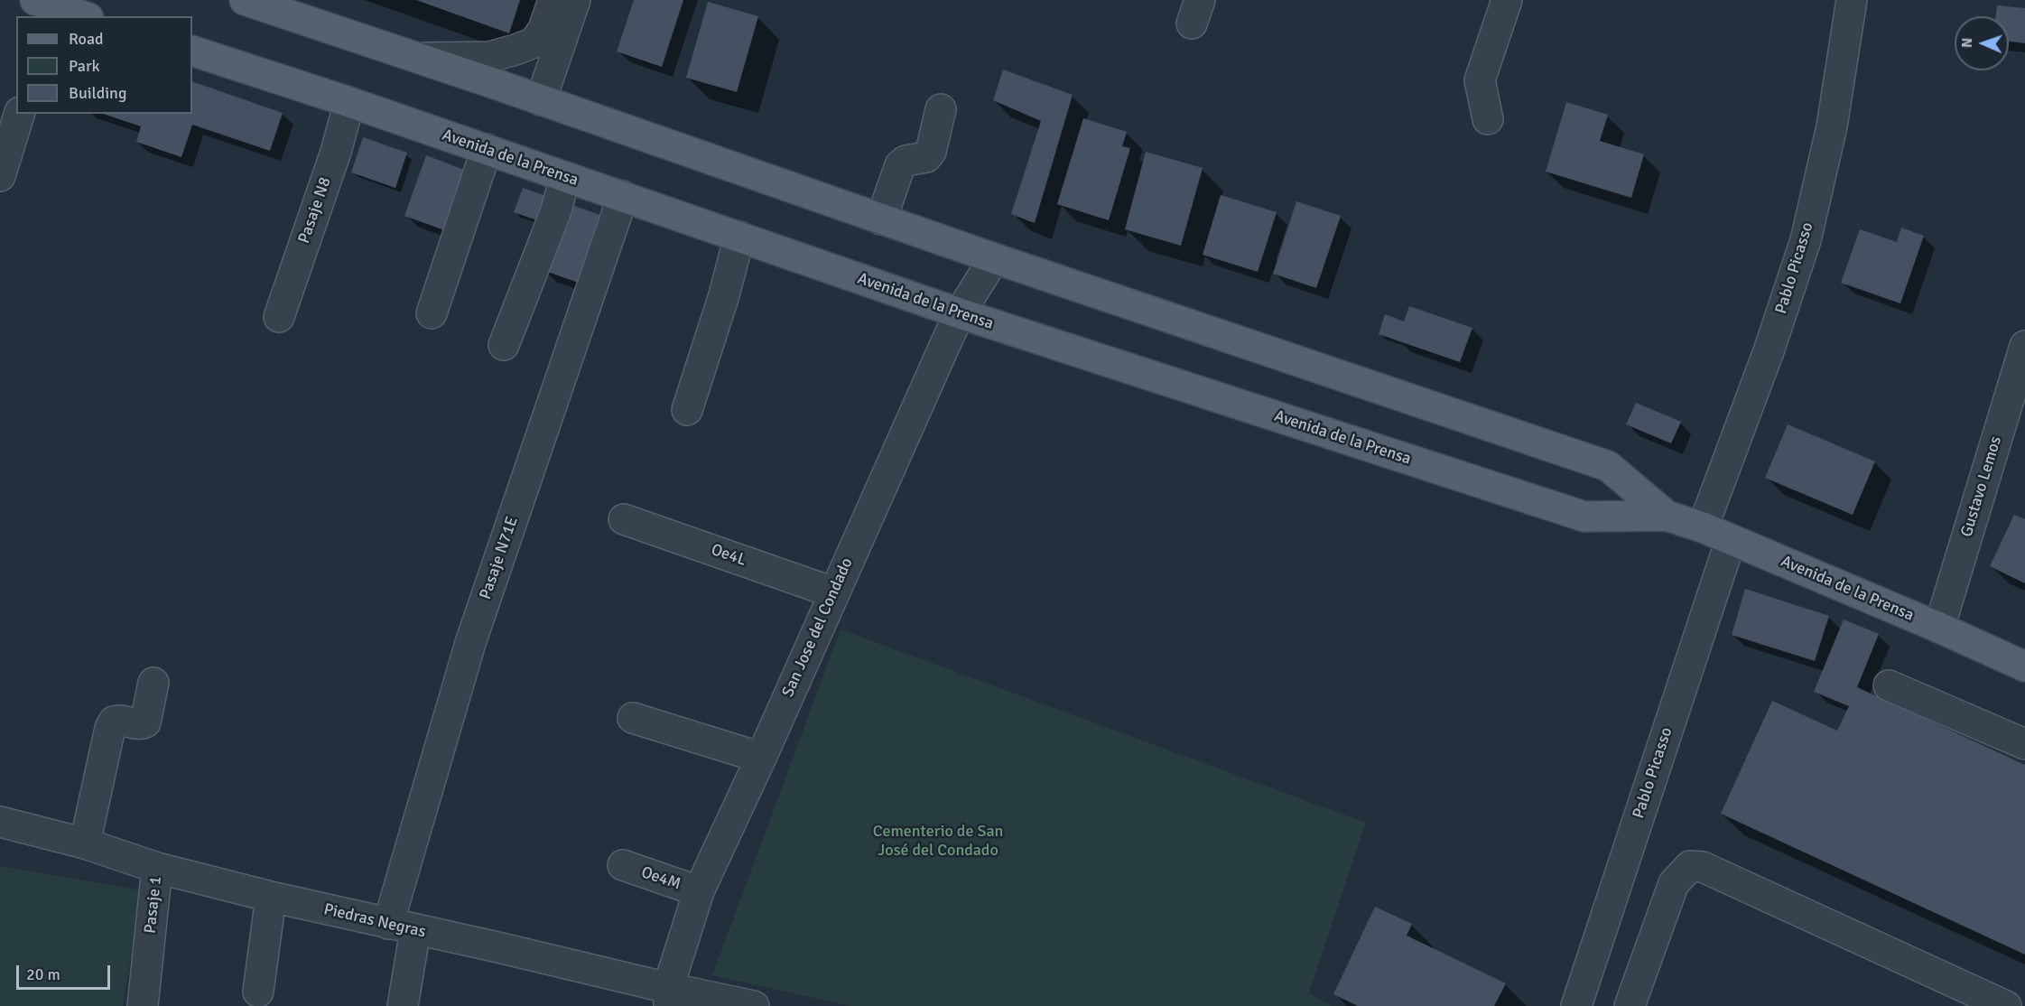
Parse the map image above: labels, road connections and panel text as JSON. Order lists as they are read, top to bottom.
{
  "streets": {
    "main road": ["Avenida de la Prensa"],
    "street": [
      "Pasaje N8",
      "Pablo Picasso",
      "Gustavo Lemos",
      "Oe4L",
      "Pasaje N71E",
      "San Jose del Condado",
      "Oe4M",
      "Pasaje 1",
      "Piedras Negras"
    ]
  },
  "crossings": [
    ["Avenida de la Prensa", "Pasaje N8"],
    ["Avenida de la Prensa", "Pablo Picasso"],
    ["Avenida de la Prensa", "Gustavo Lemos"],
    ["Avenida de la Prensa", "Pasaje N71E"],
    ["Avenida de la Prensa", "San Jose del Condado"],
    ["Oe4L", "San Jose del Condado"],
    ["Pasaje N71E", "Piedras Negras"],
    ["San Jose del Condado", "Oe4M"],
    ["San Jose del Condado", "Piedras Negras"],
    ["Pasaje 1", "Piedras Negras"]
  ],
  "parks": ["Cementerio de San José del Condado"],
  "legend": ["Road", "Park", "Building"],
  "scale_bar": "20 m",
  "north": "left"
}
